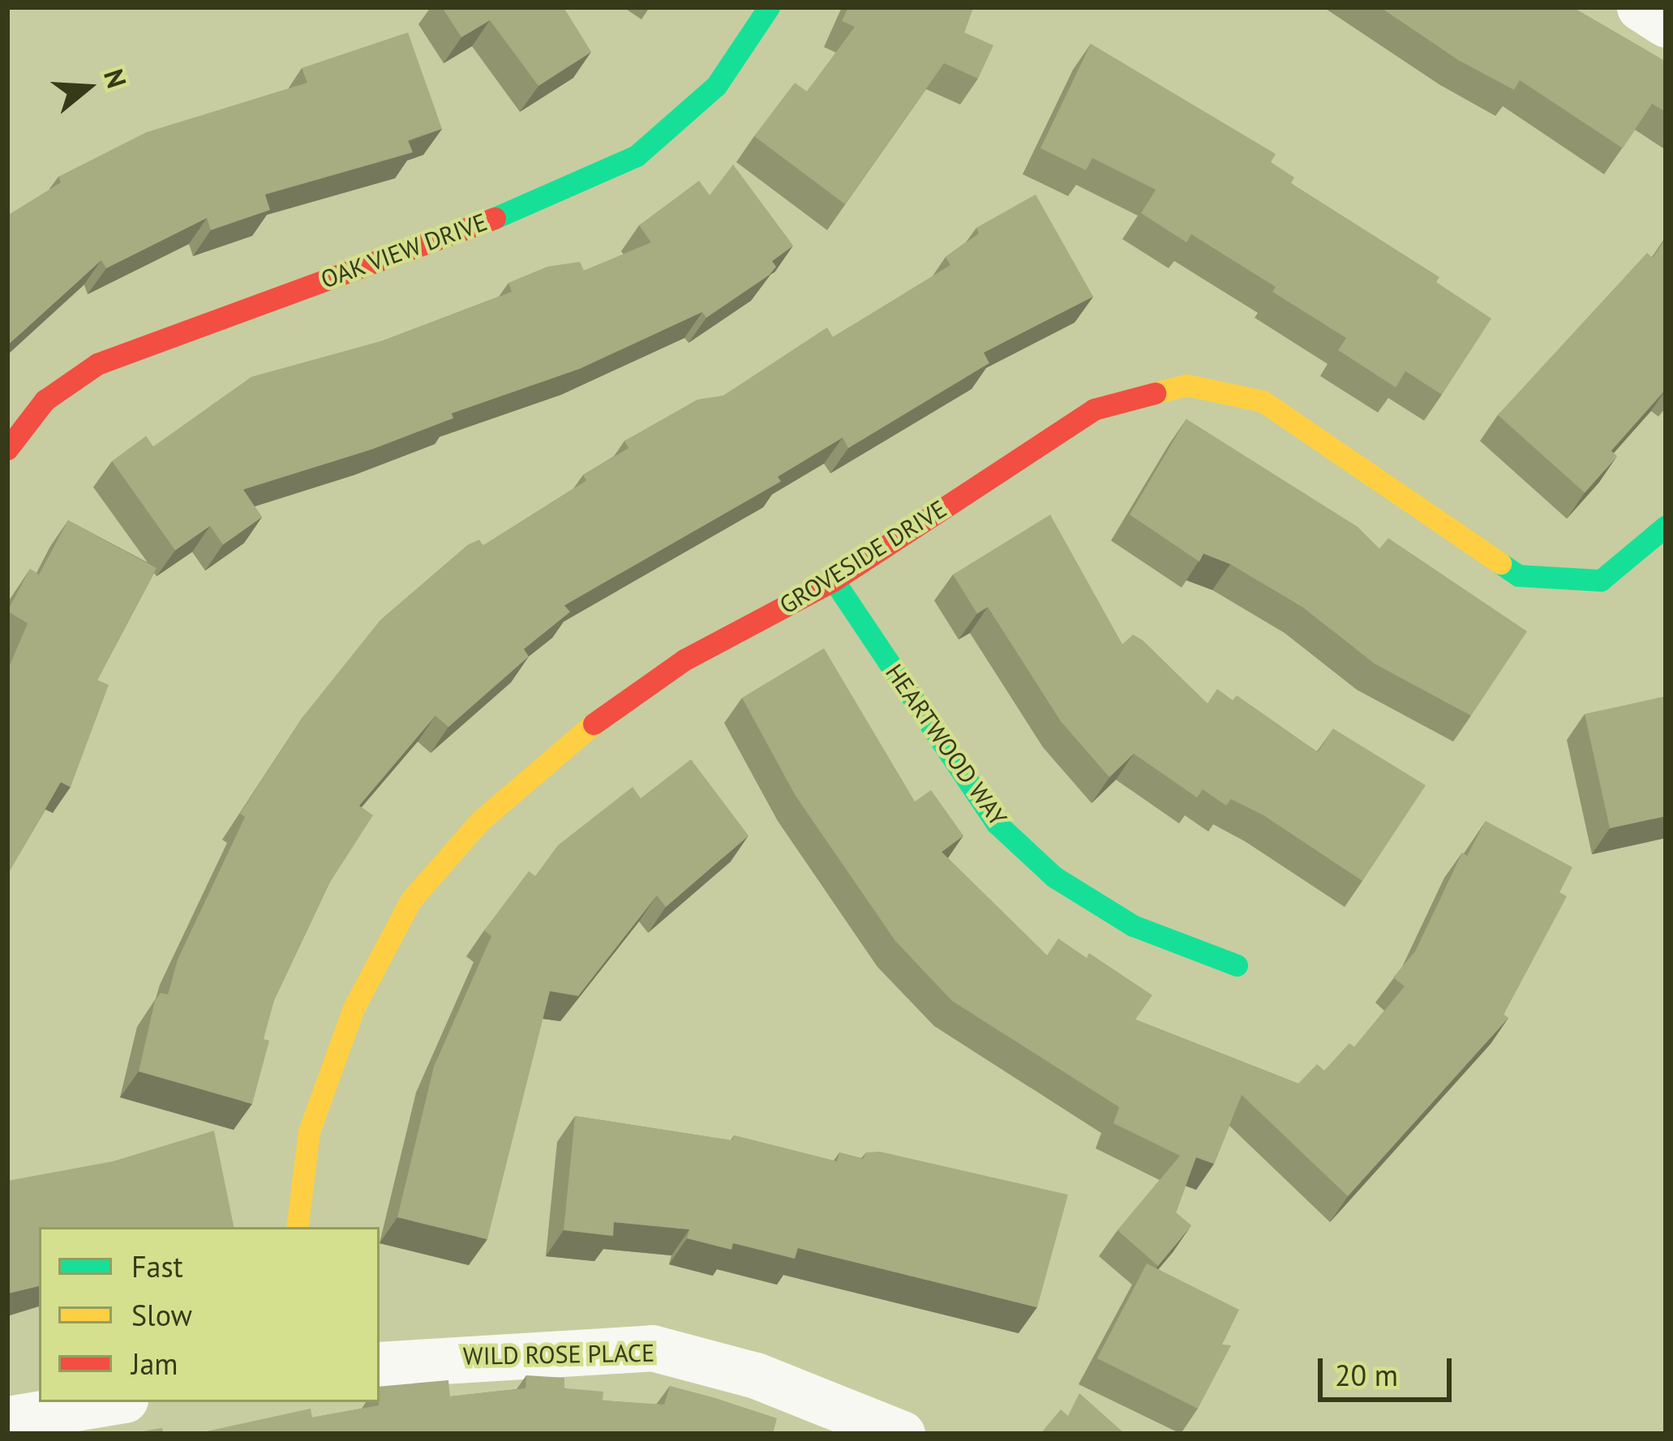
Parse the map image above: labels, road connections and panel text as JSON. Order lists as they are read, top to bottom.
{
  "streets": {
    "street": [
      "OAK VIEW DRIVE",
      "GROVESIDE DRIVE",
      "HEARTWOOD WAY",
      "WILD ROSE PLACE"
    ]
  },
  "crossings": [
    ["GROVESIDE DRIVE", "HEARTWOOD WAY"]
  ],
  "legend": ["Fast", "Slow", "Jam"],
  "scale_bar": "20 m",
  "north": "right"
}
